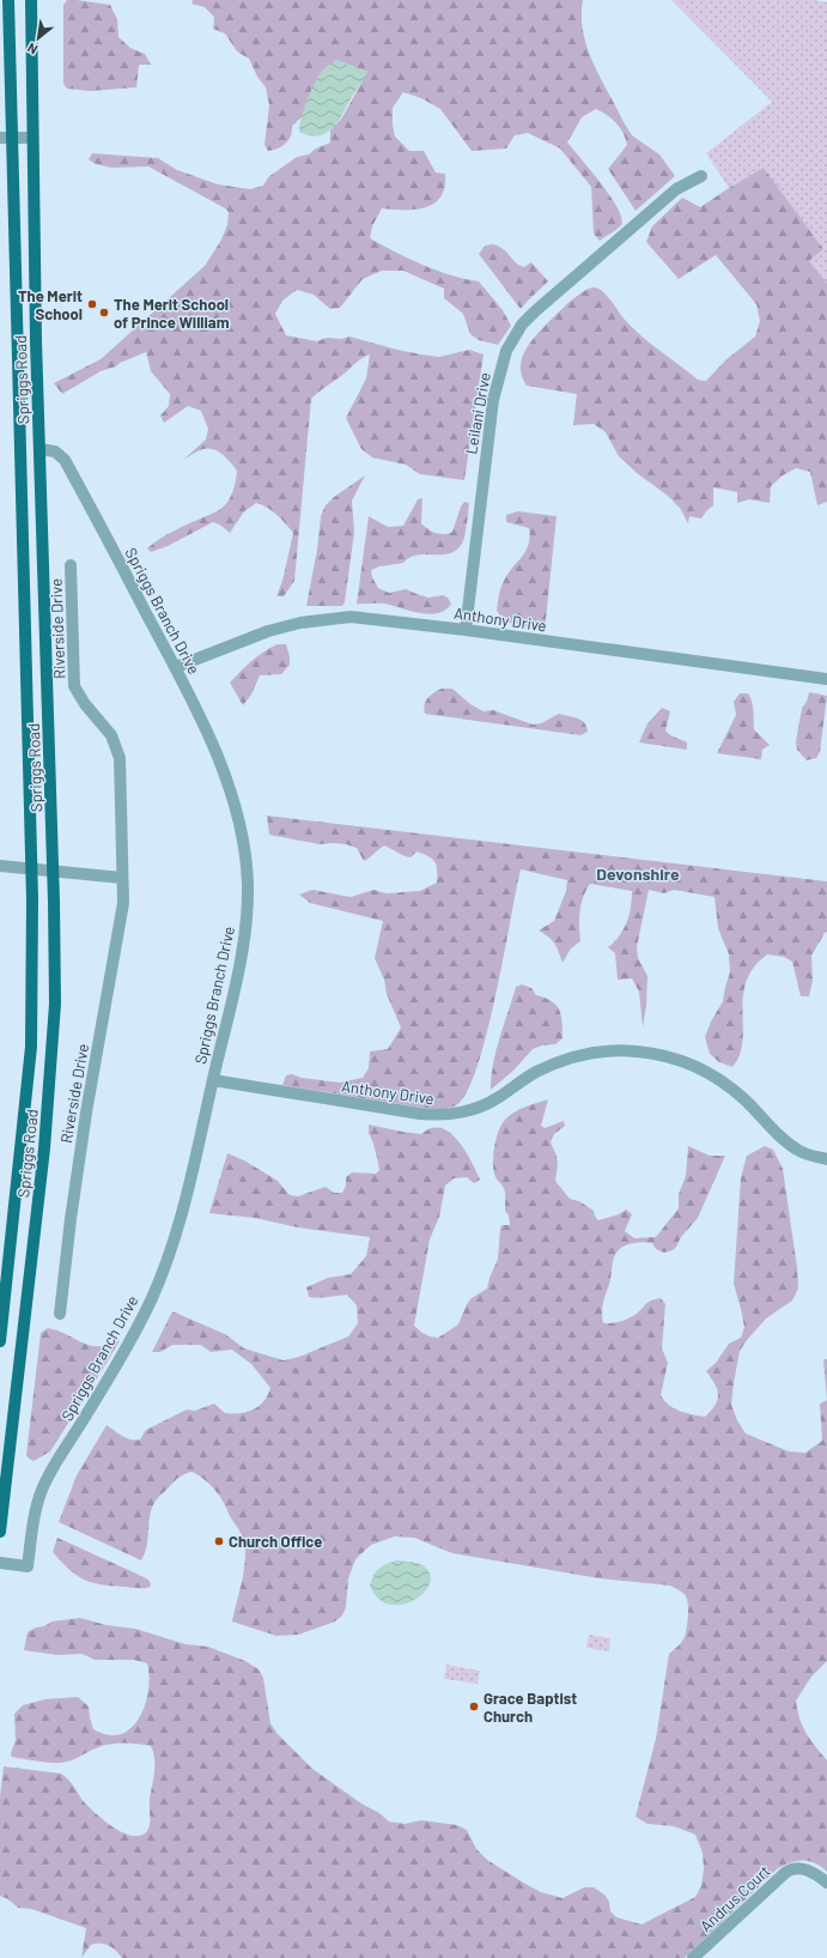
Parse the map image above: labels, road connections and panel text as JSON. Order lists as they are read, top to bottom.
{
  "streets": {
    "main road": ["Spriggs Road"],
    "street": [
      "Leilani Drive",
      "Spriggs Branch Drive",
      "Anthony Drive",
      "Riverside Drive",
      "Andrus Court"
    ]
  },
  "crossings": [
    ["Spriggs Road", "Spriggs Branch Drive"],
    ["Leilani Drive", "Anthony Drive"],
    ["Spriggs Branch Drive", "Anthony Drive"]
  ],
  "districts": ["Devonshire"],
  "places": [
    "The Merit School",
    "The Merit School of Prince William",
    "Church Office",
    "Grace Baptist Church"
  ],
  "north": "bottom left"
}
